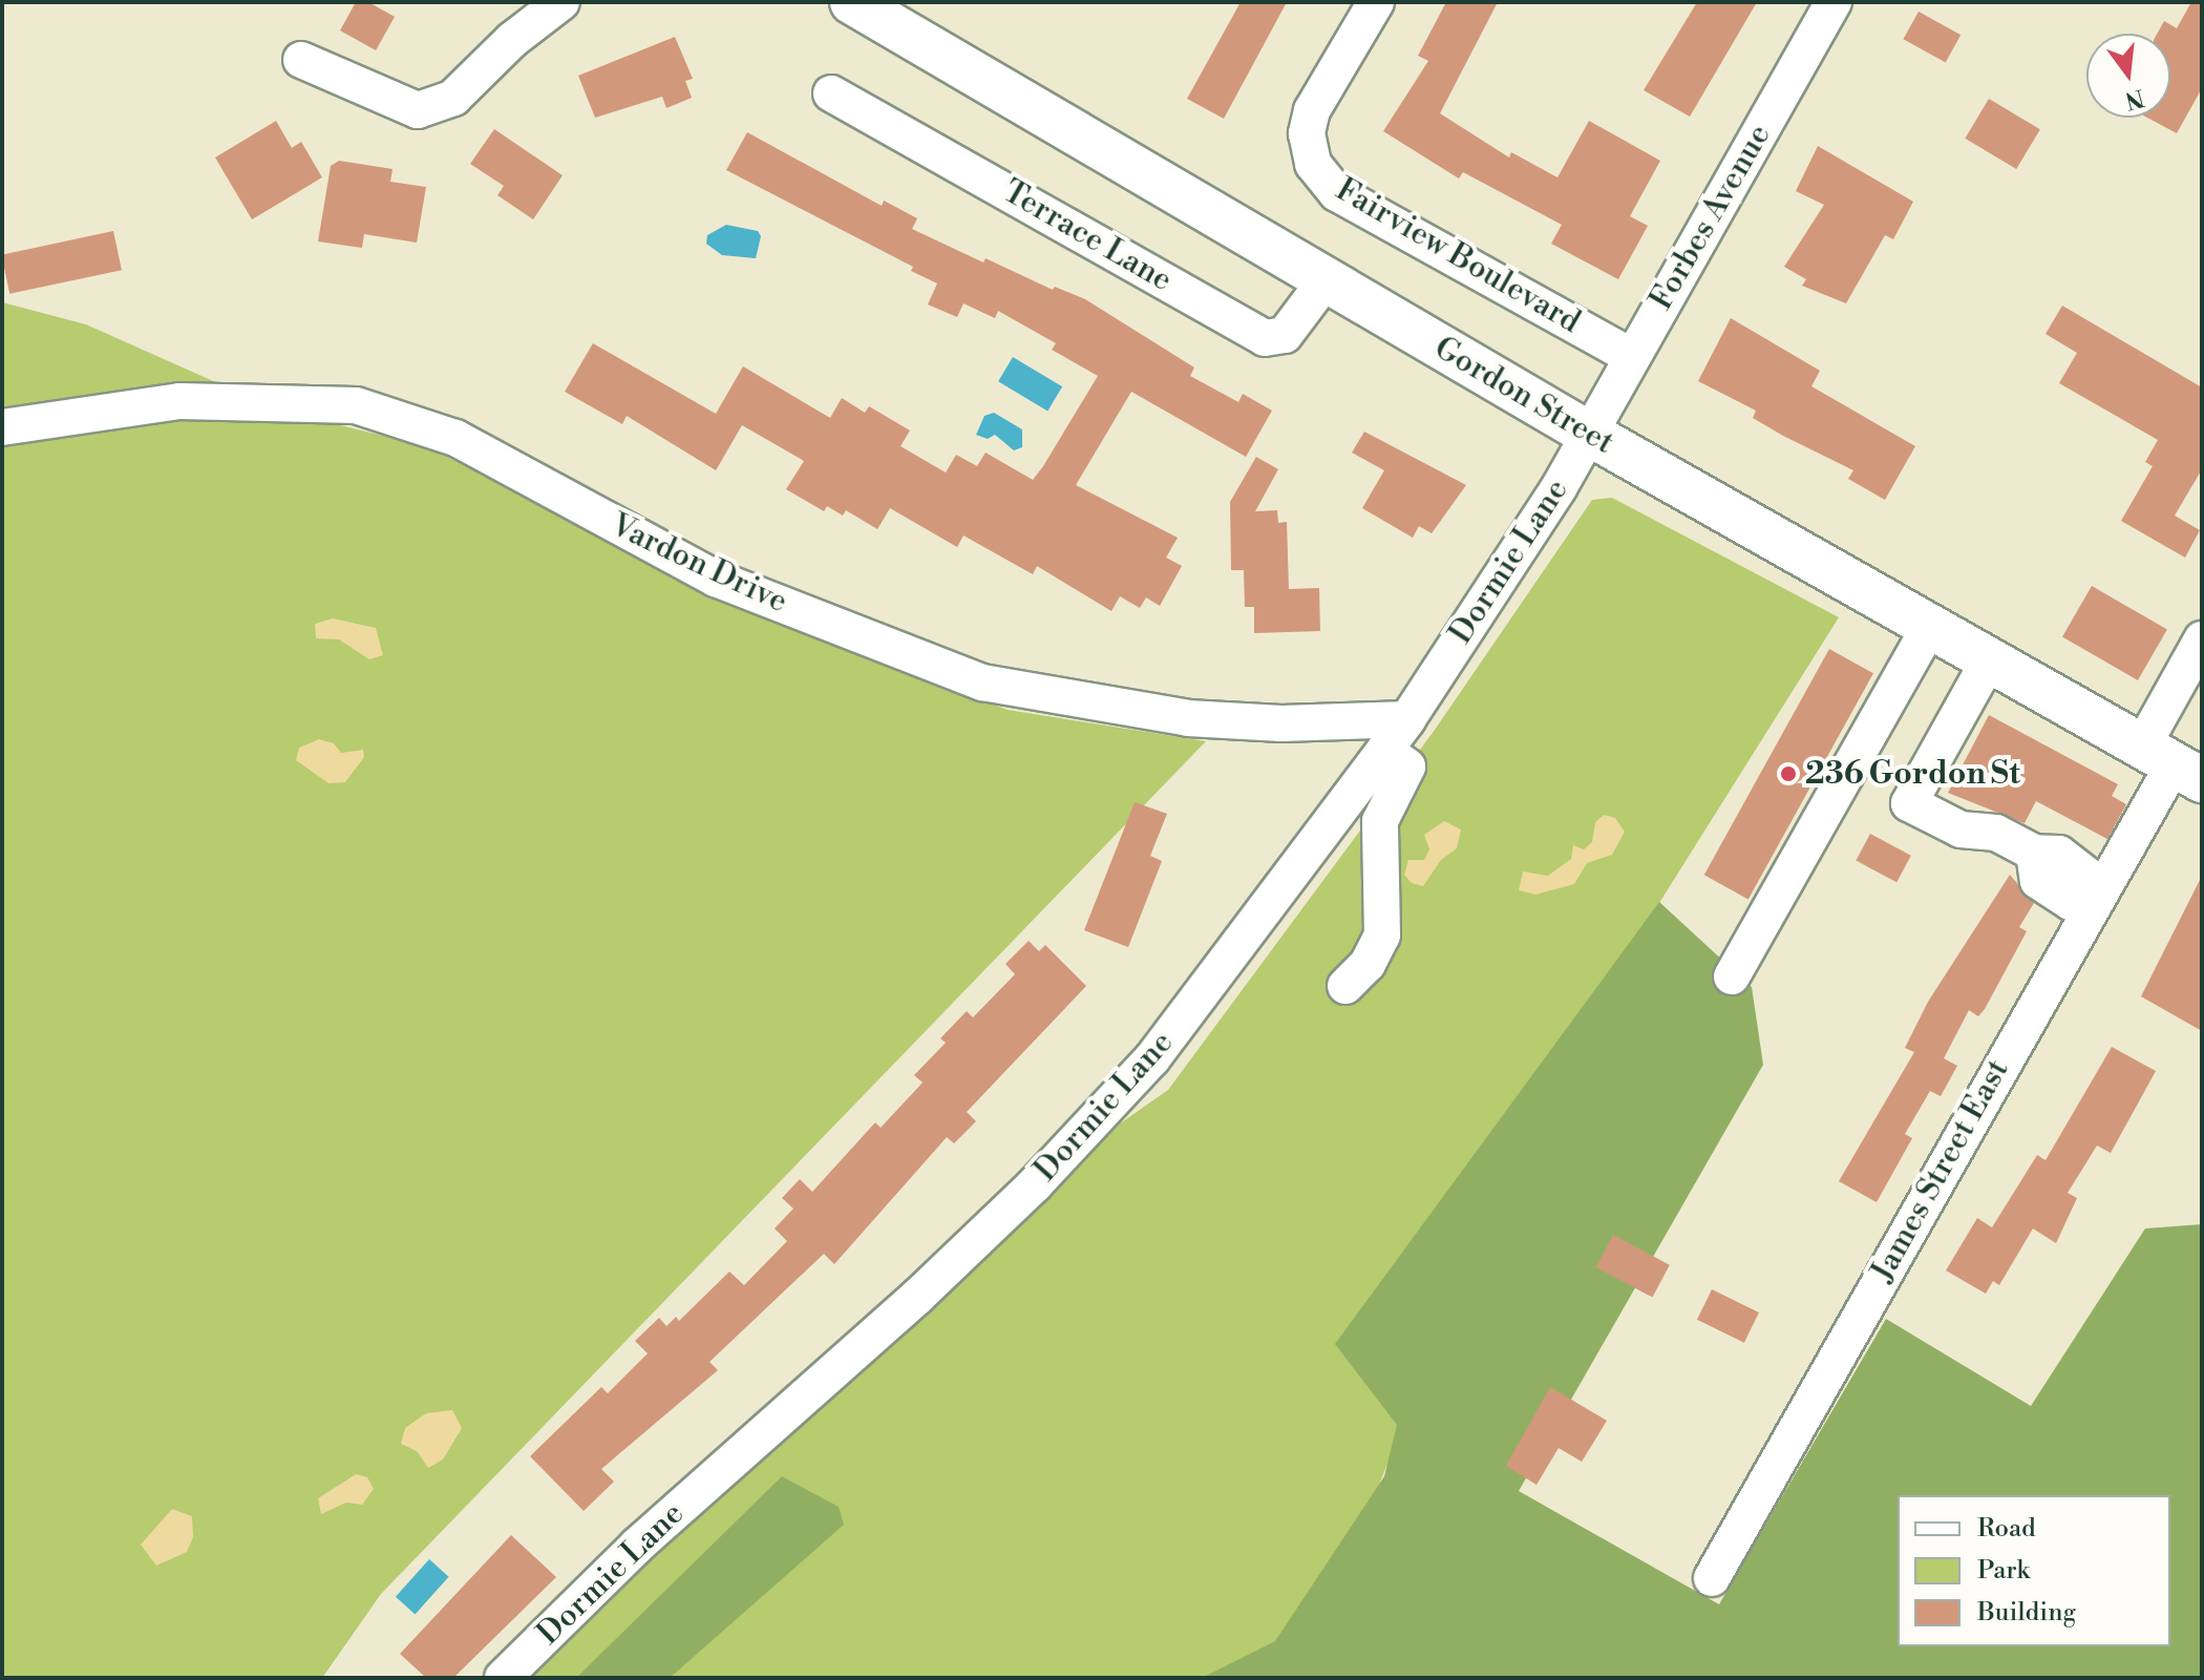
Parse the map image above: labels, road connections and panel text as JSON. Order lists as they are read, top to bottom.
{
  "streets": {
    "main road": ["Gordon Street"],
    "street": [
      "Forbes Avenue",
      "Terrace Lane",
      "Fairview Boulevard",
      "Dormie Lane",
      "Vardon Drive",
      "James Street East"
    ]
  },
  "crossings": [
    ["Forbes Avenue", "Fairview Boulevard"],
    ["Forbes Avenue", "Gordon Street"],
    ["Forbes Avenue", "Dormie Lane"],
    ["Terrace Lane", "Gordon Street"],
    ["Gordon Street", "Dormie Lane"],
    ["Gordon Street", "James Street East"],
    ["Dormie Lane", "Vardon Drive"]
  ],
  "places": ["236 Gordon St"],
  "legend": ["Road", "Park", "Building"],
  "north": "bottom"
}
